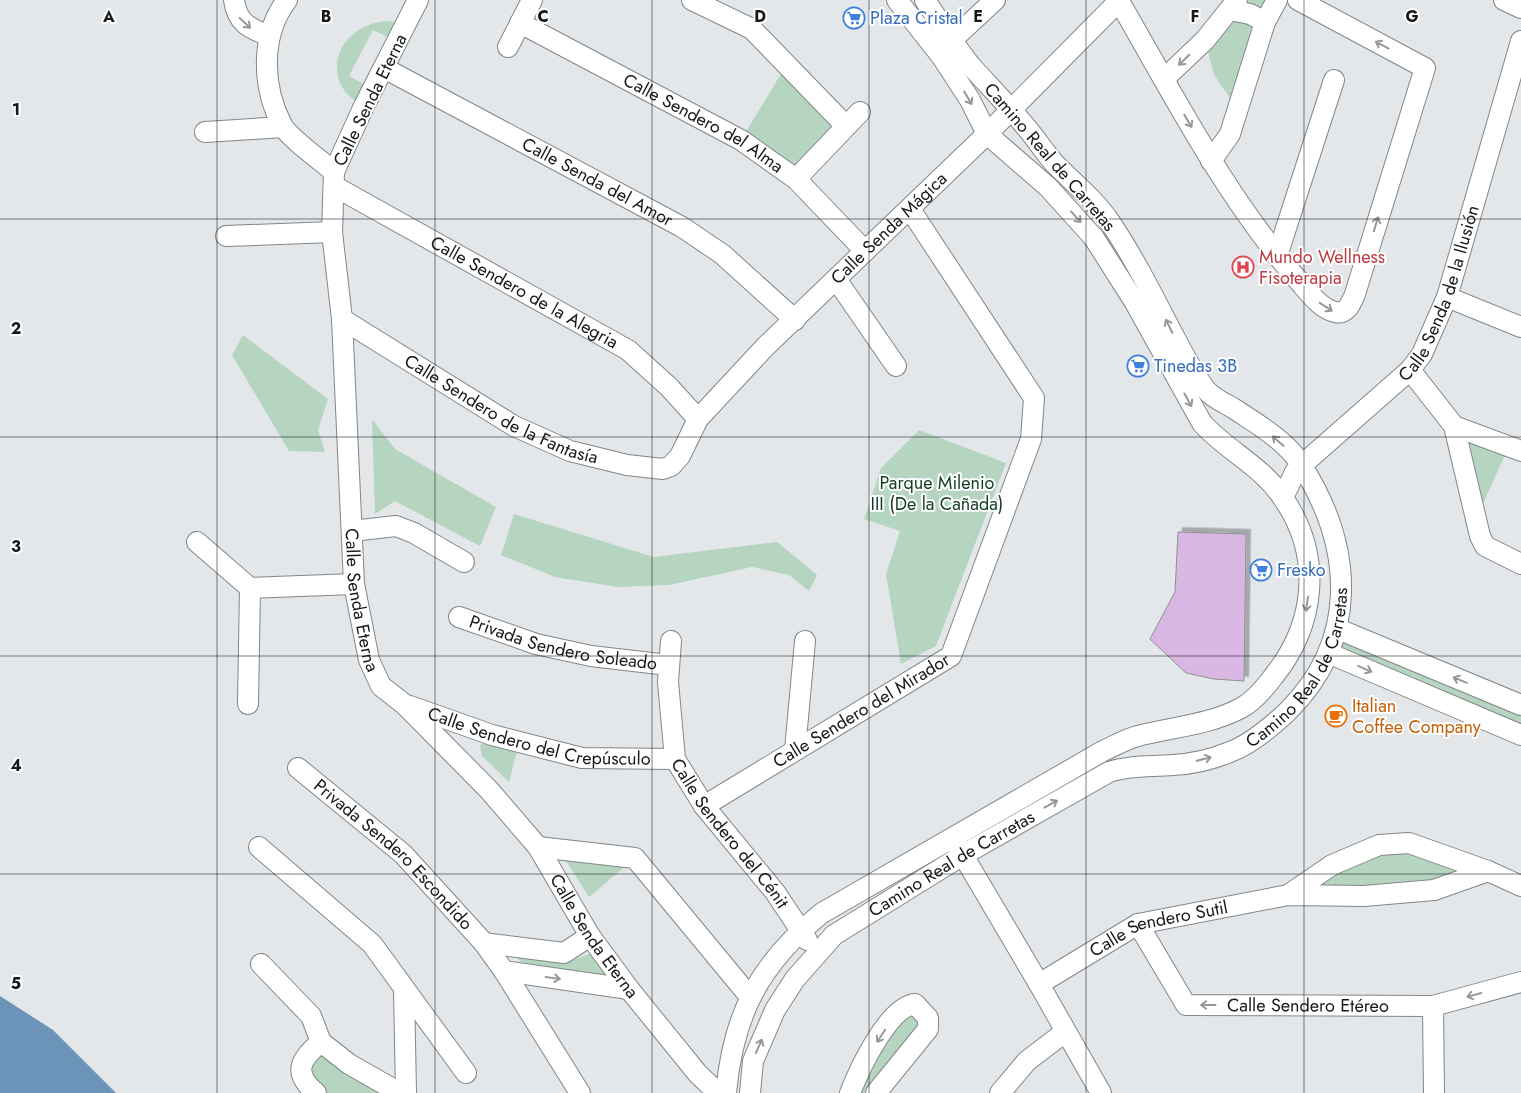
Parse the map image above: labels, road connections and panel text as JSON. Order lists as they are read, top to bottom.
{
  "streets": {
    "street": [
      "Calle Senda Eterna",
      "Calle Sendero del Alma",
      "Camino Real de Carretas",
      "Calle Senda del Amor",
      "Calle Senda Mágica",
      "Calle Senda de la Ilusión",
      "Calle Sendero de la Alegria",
      "Calle Sendero de la Fantasía",
      "Privada Sendero Soleado",
      "Calle Sendero del Mirador",
      "Calle Sendero del Crepúsculo",
      "Calle Sendero del Cénit",
      "Privada Sendero Escondido",
      "Calle Sendero Sutil",
      "Calle Sendero Etéreo"
    ]
  },
  "crossings": [
    ["Calle Senda Eterna", "Calle Senda del Amor"],
    ["Calle Senda Eterna", "Calle Sendero de la Alegria"],
    ["Calle Senda Eterna", "Calle Sendero de la Fantasía"],
    ["Calle Senda Eterna", "Calle Sendero del Crepúsculo"],
    ["Calle Senda Eterna", "Privada Sendero Escondido"],
    ["Calle Sendero del Alma", "Calle Senda Mágica"],
    ["Camino Real de Carretas", "Calle Senda Mágica"],
    ["Camino Real de Carretas", "Calle Senda de la Ilusión"],
    ["Camino Real de Carretas", "Calle Sendero del Cénit"],
    ["Calle Senda del Amor", "Calle Senda Mágica"],
    ["Calle Senda Mágica", "Calle Sendero de la Alegria"],
    ["Calle Senda Mágica", "Calle Sendero de la Fantasía"],
    ["Calle Senda Mágica", "Calle Sendero del Mirador"],
    ["Privada Sendero Soleado", "Calle Sendero del Cénit"],
    ["Calle Sendero del Mirador", "Calle Sendero del Cénit"],
    ["Calle Sendero del Crepúsculo", "Calle Sendero del Cénit"],
    ["Calle Sendero Sutil", "Calle Sendero Etéreo"]
  ],
  "one_way": ["Calle Sendero Etéreo"],
  "parks": ["Parque Milenio III (De la Cañada)"],
  "places": {
    "supermarket": ["Plaza Cristal", "Tinedas 3B", "Fresko"],
    "hospital": ["Mundo Wellness Fisoterapia"],
    "cafe": ["Italian Coffee Company"]
  },
  "grid": {
    "columns": [
      "A",
      "B",
      "C",
      "D",
      "E",
      "F",
      "G"
    ],
    "rows": [
      "1",
      "2",
      "3",
      "4",
      "5"
    ]
  }
}
